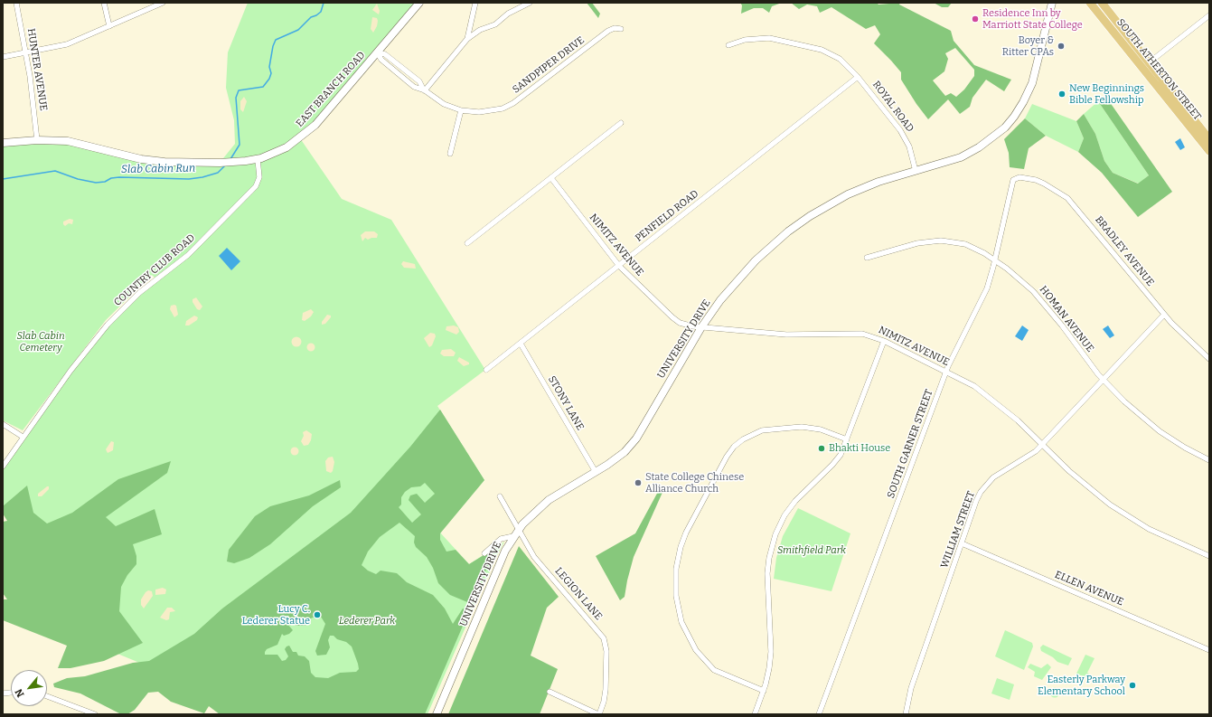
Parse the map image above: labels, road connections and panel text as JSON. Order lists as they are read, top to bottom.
{
  "streets": {
    "main road": ["SOUTH ATHERTON STREET", "EAST BRANCH ROAD", "UNIVERSITY DRIVE"],
    "street": [
      "SANDPIPER DRIVE",
      "HUNTER AVENUE",
      "ROYAL ROAD",
      "PENFIELD ROAD",
      "NIMITZ AVENUE",
      "BRADLEY AVENUE",
      "COUNTRY CLUB ROAD",
      "HOMAN AVENUE",
      "STONY LANE",
      "SOUTH GARNER STREET",
      "WILLIAM STREET",
      "ELLEN AVENUE",
      "LEGION LANE"
    ]
  },
  "crossings": [
    ["SANDPIPER DRIVE", "EAST BRANCH ROAD"],
    ["HUNTER AVENUE", "EAST BRANCH ROAD"],
    ["EAST BRANCH ROAD", "COUNTRY CLUB ROAD"],
    ["ROYAL ROAD", "PENFIELD ROAD"],
    ["ROYAL ROAD", "UNIVERSITY DRIVE"],
    ["PENFIELD ROAD", "NIMITZ AVENUE"],
    ["PENFIELD ROAD", "STONY LANE"],
    ["NIMITZ AVENUE", "UNIVERSITY DRIVE"],
    ["NIMITZ AVENUE", "SOUTH GARNER STREET"],
    ["NIMITZ AVENUE", "WILLIAM STREET"],
    ["BRADLEY AVENUE", "SOUTH GARNER STREET"],
    ["BRADLEY AVENUE", "WILLIAM STREET"],
    ["HOMAN AVENUE", "SOUTH GARNER STREET"],
    ["HOMAN AVENUE", "WILLIAM STREET"],
    ["UNIVERSITY DRIVE", "STONY LANE"],
    ["UNIVERSITY DRIVE", "LEGION LANE"],
    ["WILLIAM STREET", "ELLEN AVENUE"]
  ],
  "water": ["Slab Cabin Run"],
  "parks": ["Slab Cabin Cemetery", "Smithfield Park", "Lederer Park"],
  "places": [
    "Residence Inn by Marriott State College",
    "Boyer & Ritter CPAs",
    "New Beginnings Bible Fellowship",
    "Bhakti House",
    "State College Chinese Alliance Church",
    "Lucy C. Lederer Statue",
    "Easterly Parkway Elementary School"
  ],
  "north": "bottom left"
}
